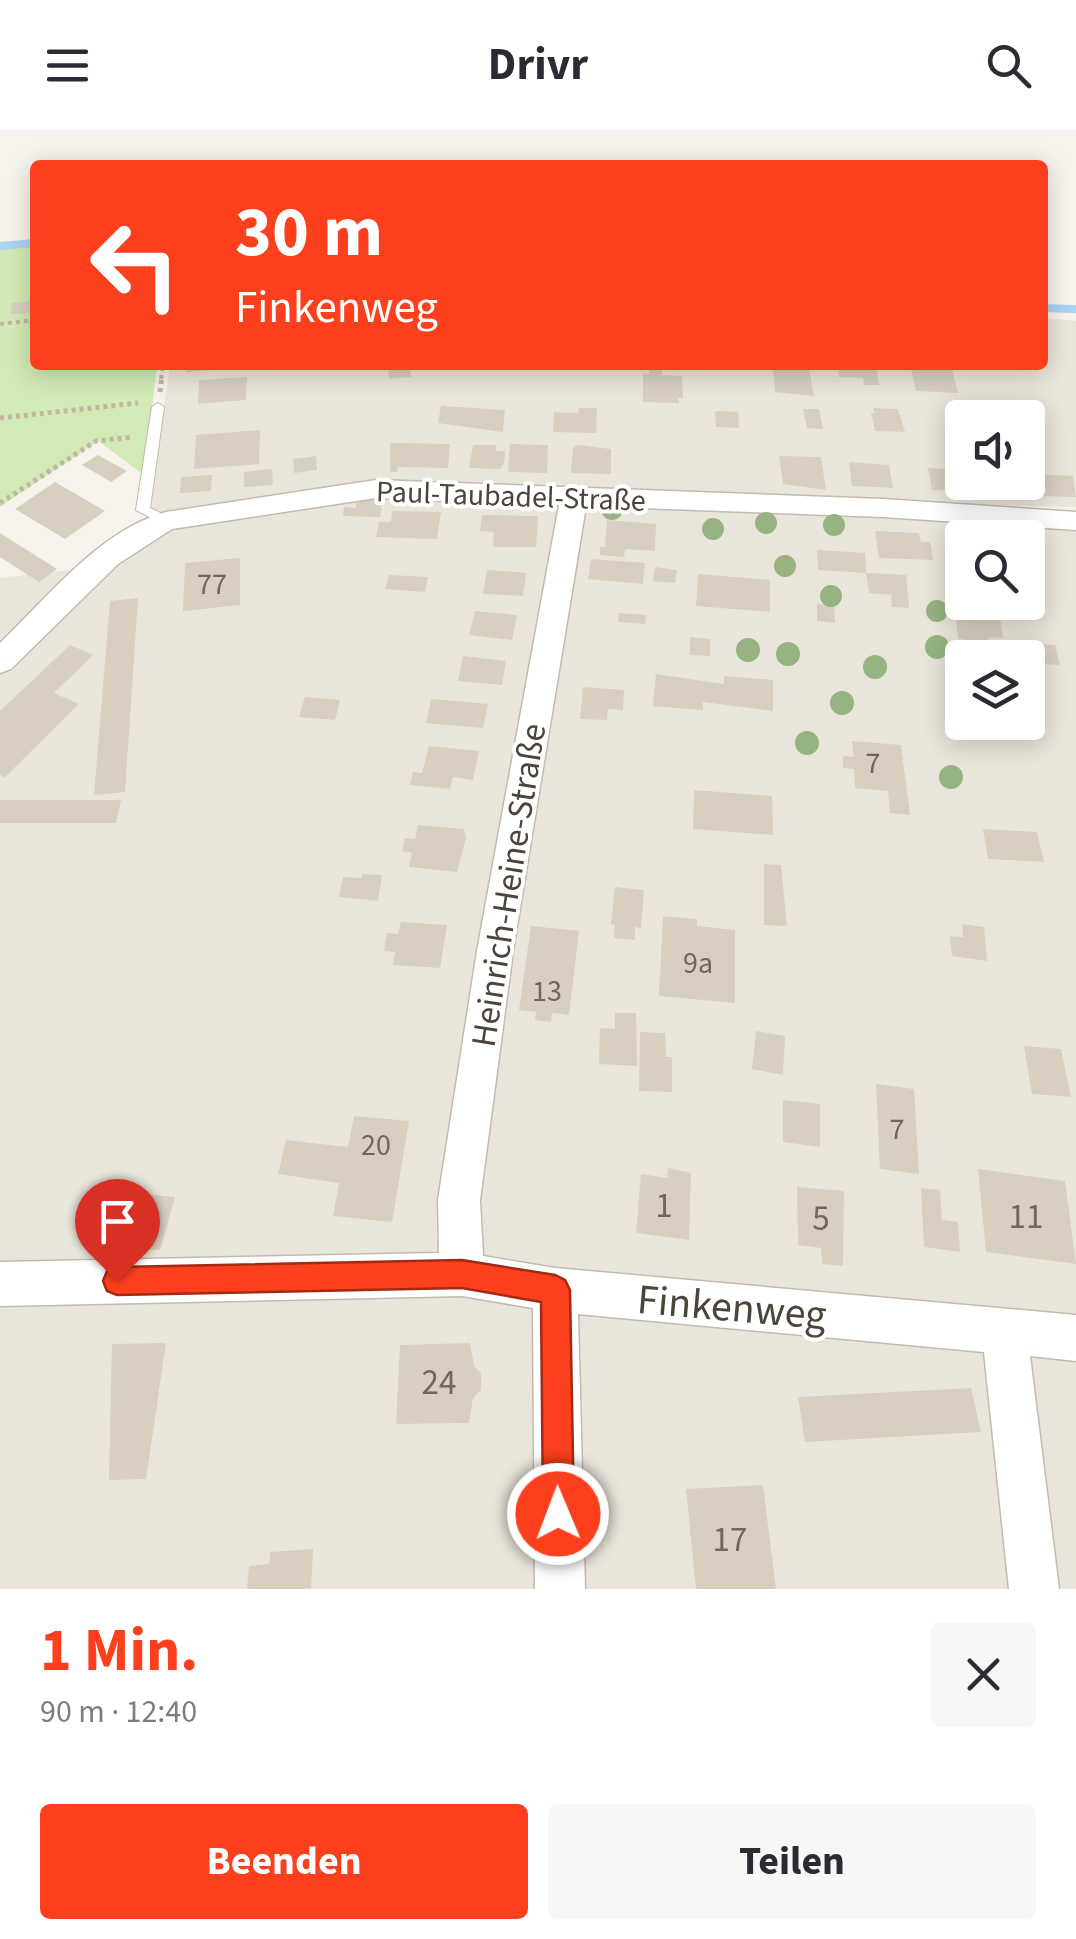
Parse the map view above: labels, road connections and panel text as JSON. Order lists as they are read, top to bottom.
{
  "streets": {
    "street": ["Paul-Taubadel-Straße", "Heinrich-Heine-Straße", "Finkenweg"]
  },
  "crossings": [
    ["Paul-Taubadel-Straße", "Heinrich-Heine-Straße"],
    ["Heinrich-Heine-Straße", "Finkenweg"]
  ],
  "house_numbers": [
    "77",
    "7",
    "9a",
    "13",
    "7",
    "20",
    "1",
    "11",
    "5",
    "24",
    "17"
  ],
  "page": {
    "header": "Drivr",
    "turn": ["30 m", "Finkenweg"],
    "heading": ["1 Min.", "90 m · 12:40"],
    "buttons": ["Beenden", "Teilen"]
  }
}
